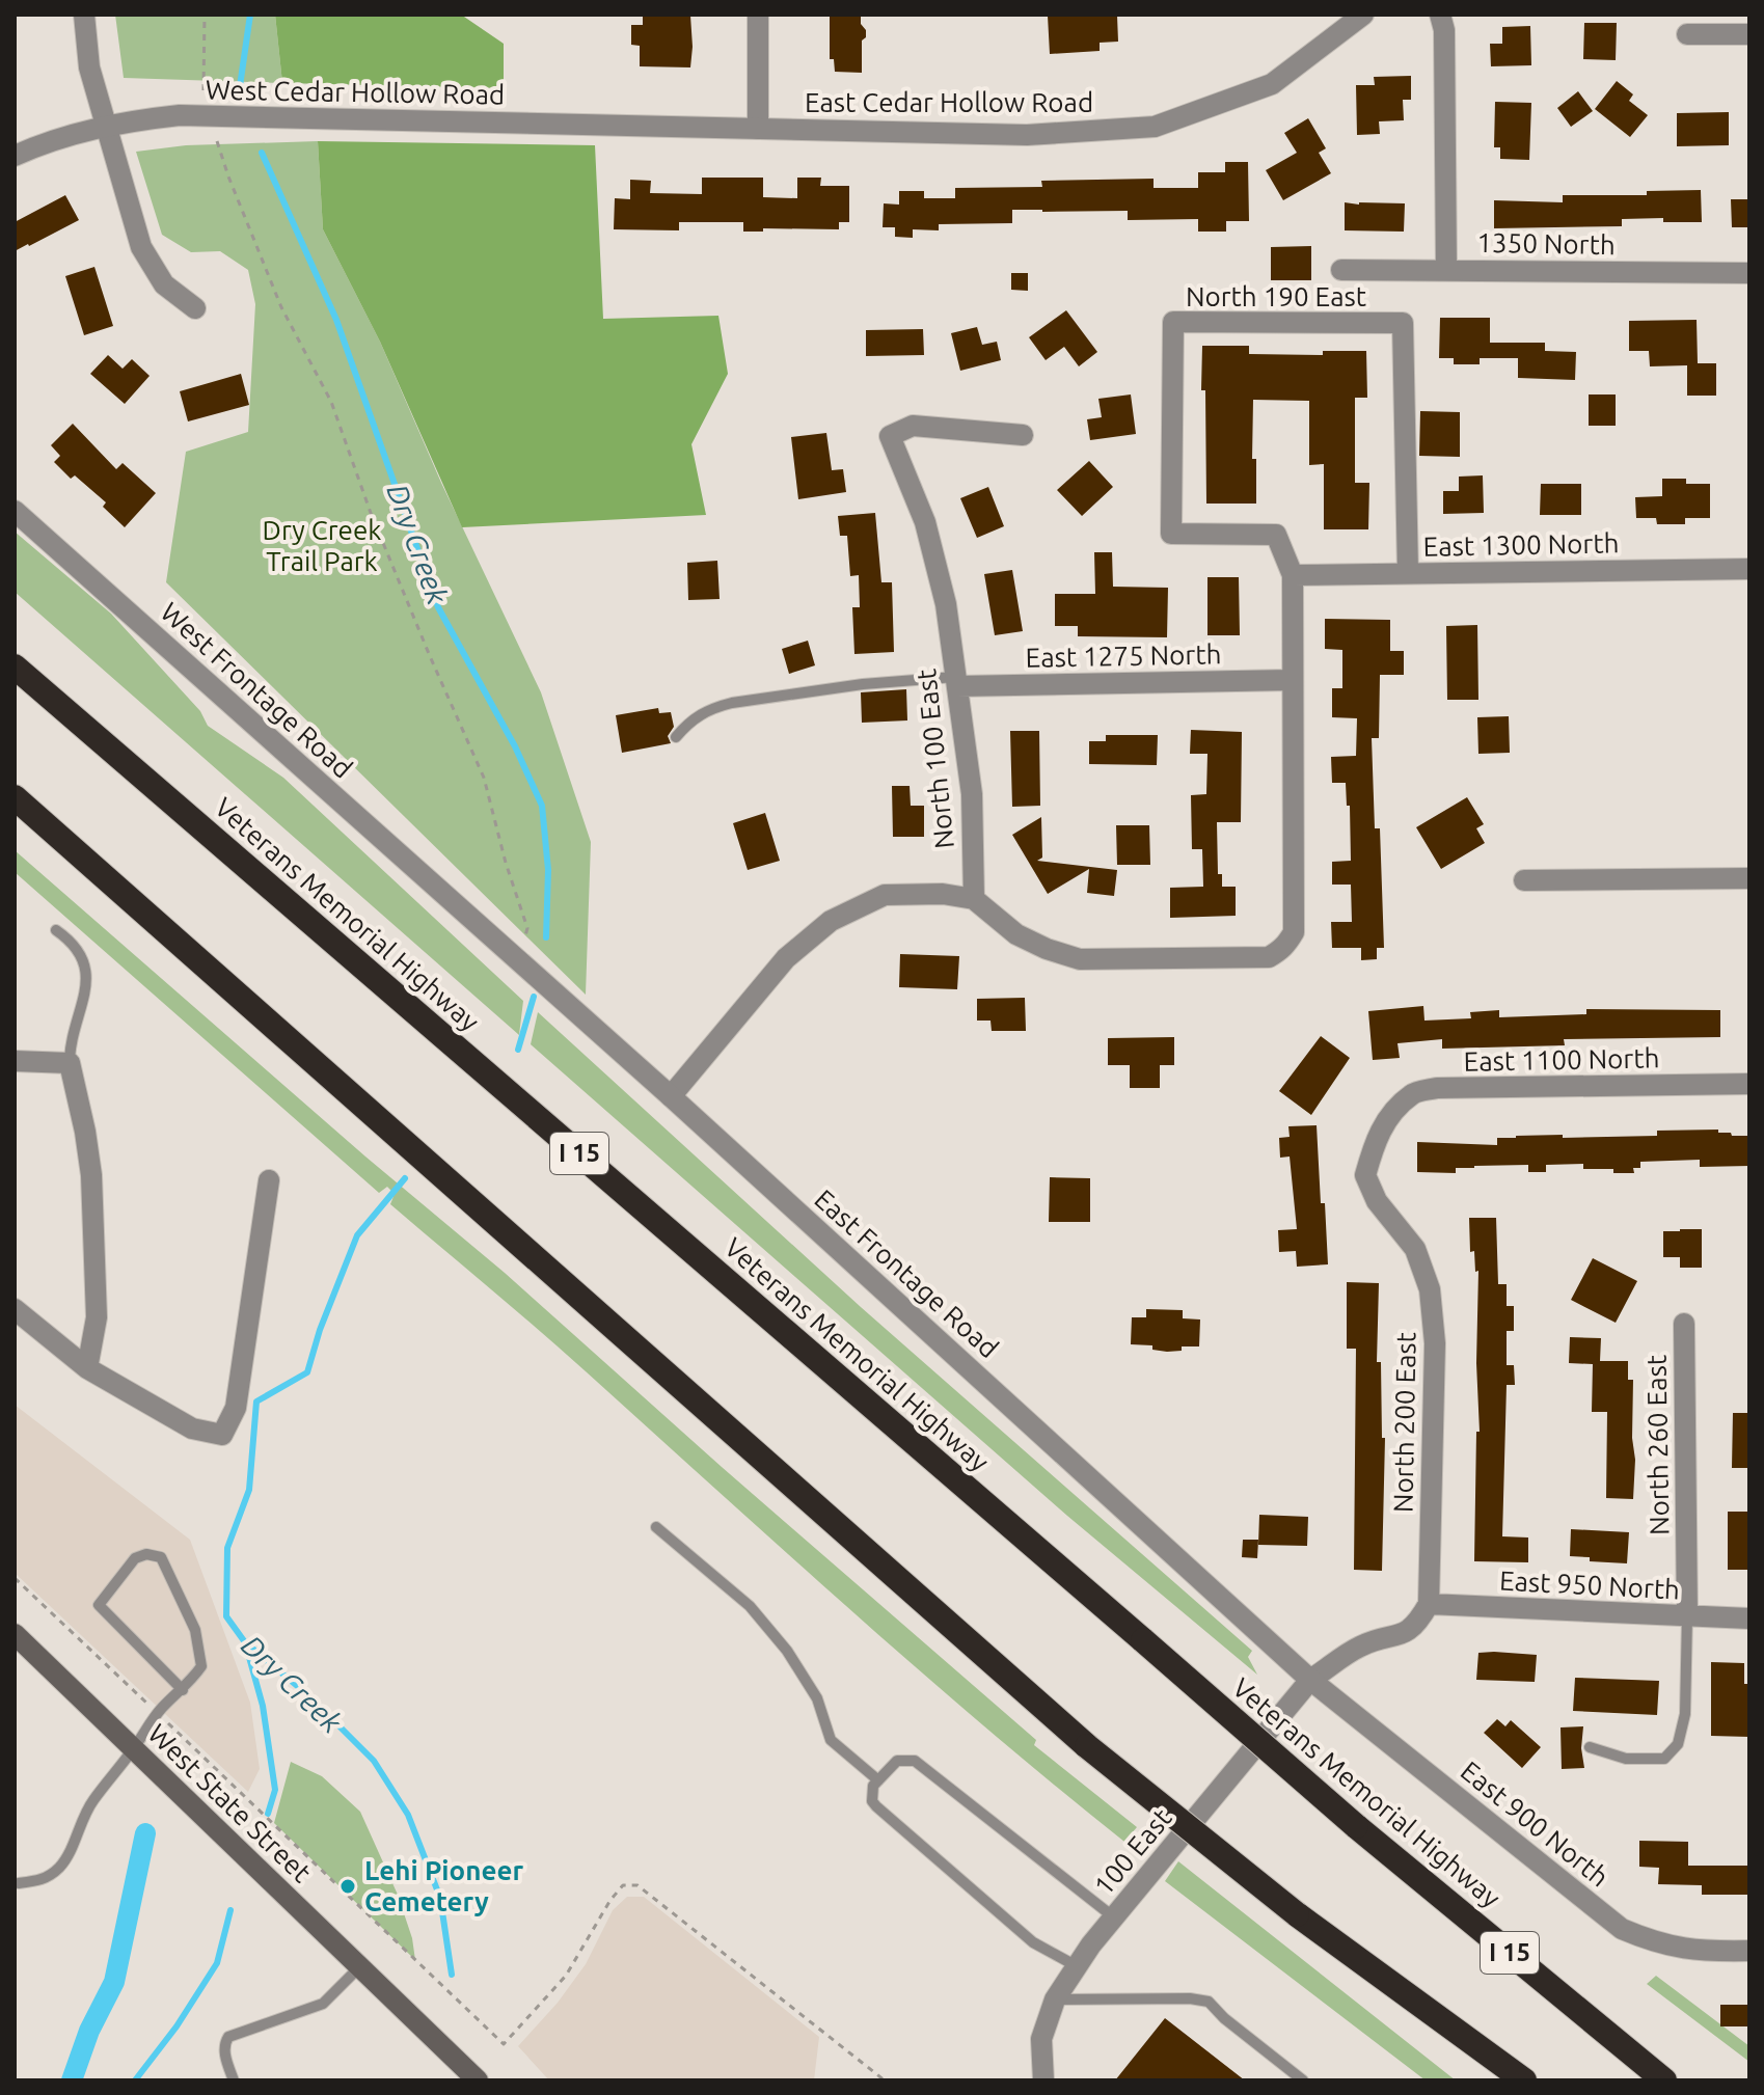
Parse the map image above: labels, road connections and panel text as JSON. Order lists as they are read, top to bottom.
{
  "streets": {
    "highway": ["Veterans Memorial Highway", "I 15"],
    "main road": ["West State Street"],
    "street": [
      "West Cedar Hollow Road",
      "East Cedar Hollow Road",
      "1350 North",
      "North 190 East",
      "East 1300 North",
      "East 1275 North",
      "West Frontage Road",
      "North 100 East",
      "East 1100 North",
      "East Frontage Road",
      "North 200 East",
      "North 260 East",
      "East 950 North",
      "East 900 North",
      "100 East"
    ]
  },
  "crossings": [
    ["West Cedar Hollow Road", "East Cedar Hollow Road"],
    ["North 190 East", "East 1300 North"],
    ["North 190 East", "East 1275 North"],
    ["North 190 East", "North 100 East"],
    ["East 1275 North", "North 100 East"],
    ["West Frontage Road", "East Frontage Road"],
    ["East 1100 North", "North 200 East"],
    ["East Frontage Road", "East 900 North"],
    ["East Frontage Road", "100 East"],
    ["North 200 East", "East 950 North"],
    ["North 260 East", "East 950 North"],
    ["East 900 North", "100 East"]
  ],
  "water": ["Dry Creek"],
  "parks": ["Dry Creek Trail Park"],
  "places": ["Lehi Pioneer Cemetery"]
}
